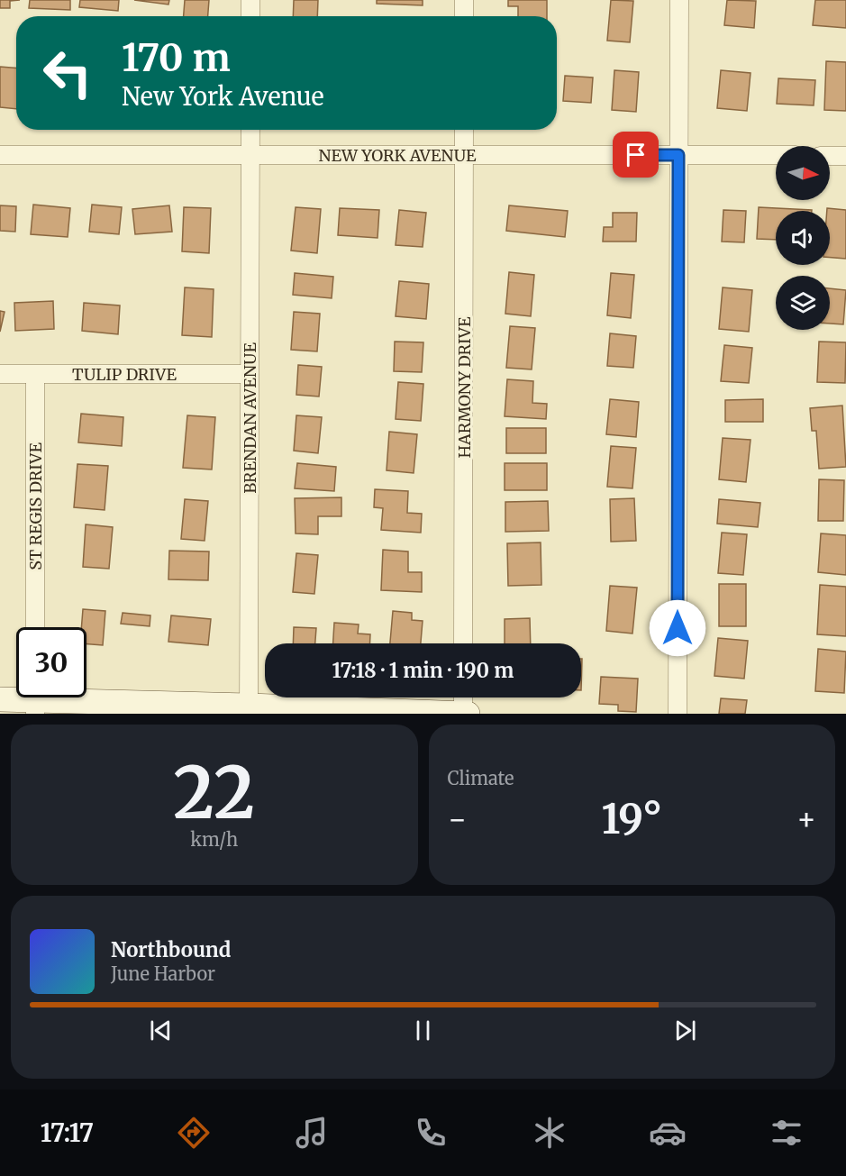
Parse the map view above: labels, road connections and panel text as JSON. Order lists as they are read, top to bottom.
{
  "streets": {
    "street": [
      "NEW YORK AVENUE",
      "TULIP DRIVE",
      "HARMONY DRIVE",
      "BRENDAN AVENUE",
      "ST REGIS DRIVE"
    ]
  },
  "crossings": [
    ["NEW YORK AVENUE", "HARMONY DRIVE"],
    ["NEW YORK AVENUE", "BRENDAN AVENUE"],
    ["TULIP DRIVE", "BRENDAN AVENUE"],
    ["TULIP DRIVE", "ST REGIS DRIVE"]
  ],
  "north": "right",
  "page": {
    "turn": ["170 m", "New York Avenue"],
    "limit": "30",
    "trip": "17:18 · 1 min · 190 m",
    "tile": [
      ["22", "km/h"],
      "Climate"
    ],
    "heat": ["−", "19°", "+"],
    "song": ["Northbound", "June Harbor"],
    "tabs": "17:17"
  }
}
